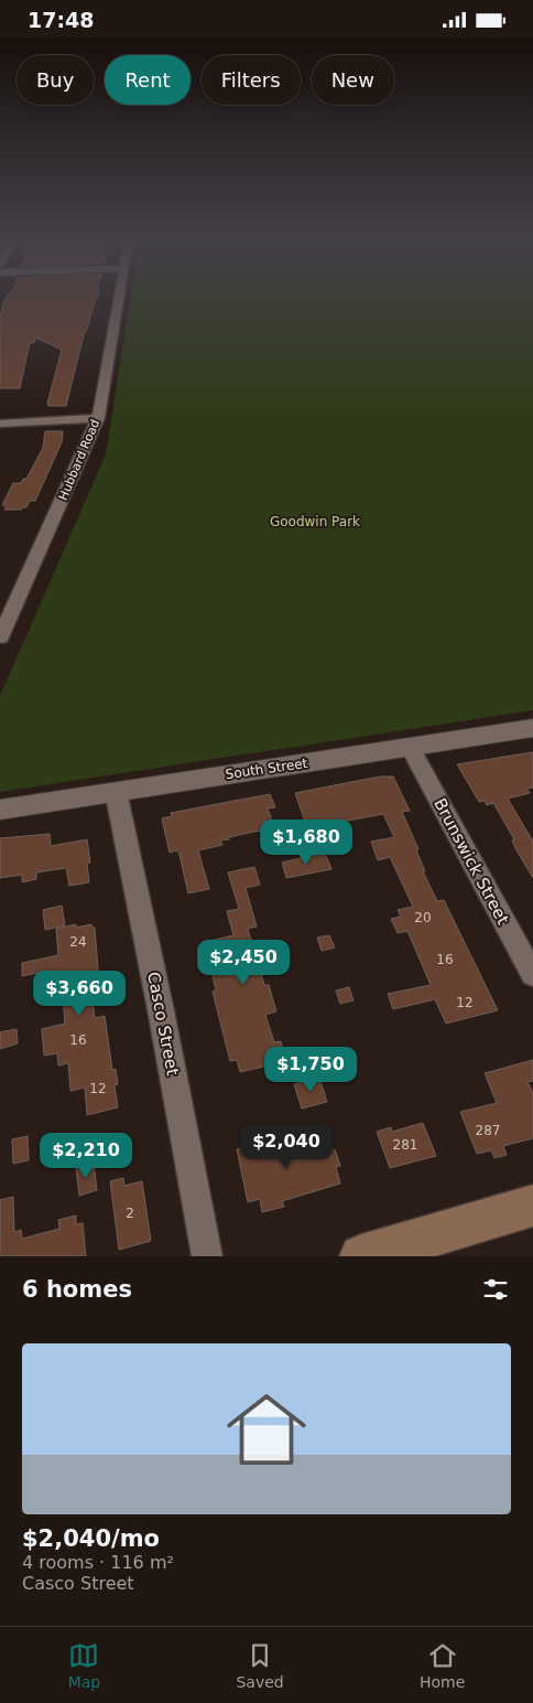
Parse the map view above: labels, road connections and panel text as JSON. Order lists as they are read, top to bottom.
{
  "streets": {
    "street": [
      "Hubbard Road",
      "South Street",
      "Brunswick Street",
      "Casco Street"
    ]
  },
  "crossings": [
    ["South Street", "Brunswick Street"],
    ["South Street", "Casco Street"]
  ],
  "parks": ["Goodwin Park"],
  "house_numbers": [
    "20",
    "24",
    "16",
    "12",
    "16",
    "12",
    "287",
    "281",
    "2"
  ],
  "page": {
    "status": "17:48",
    "chip": [
      "Buy",
      "Rent",
      "Filters",
      "New"
    ],
    "price": [
      "$1,680",
      "$2,450",
      "$3,660",
      "$1,750",
      "$2,040",
      "$2,210"
    ],
    "heading": "6 homes",
    "list": [
      {
        "name": "$2,040/mo",
        "note": "4 rooms · 116 m² · Casco Street"
      }
    ],
    "tabs": ["Map", "Saved", "Home"]
  }
}
